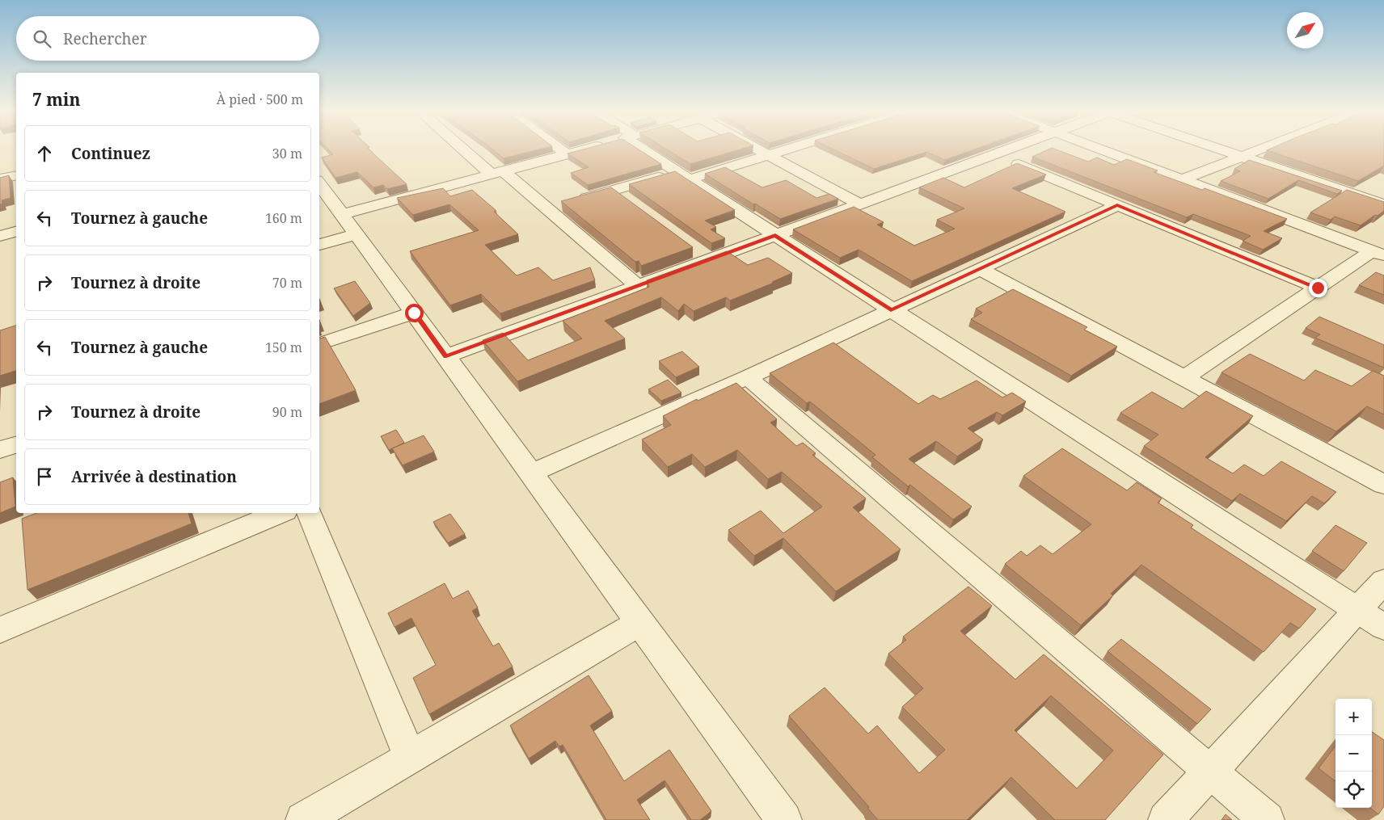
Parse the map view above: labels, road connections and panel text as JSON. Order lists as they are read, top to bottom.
{
  "north": "top right",
  "page": {
    "search": "Rechercher",
    "heading": ["7 min", "À pied · 500 m"],
    "list": [
      ["Continuez", "30 m"],
      ["Tournez à gauche", "160 m"],
      ["Tournez à droite", "70 m"],
      ["Tournez à gauche", "150 m"],
      ["Tournez à droite", "90 m"],
      "Arrivée à destination"
    ],
    "map_buttons": ["+", "−"]
  }
}
